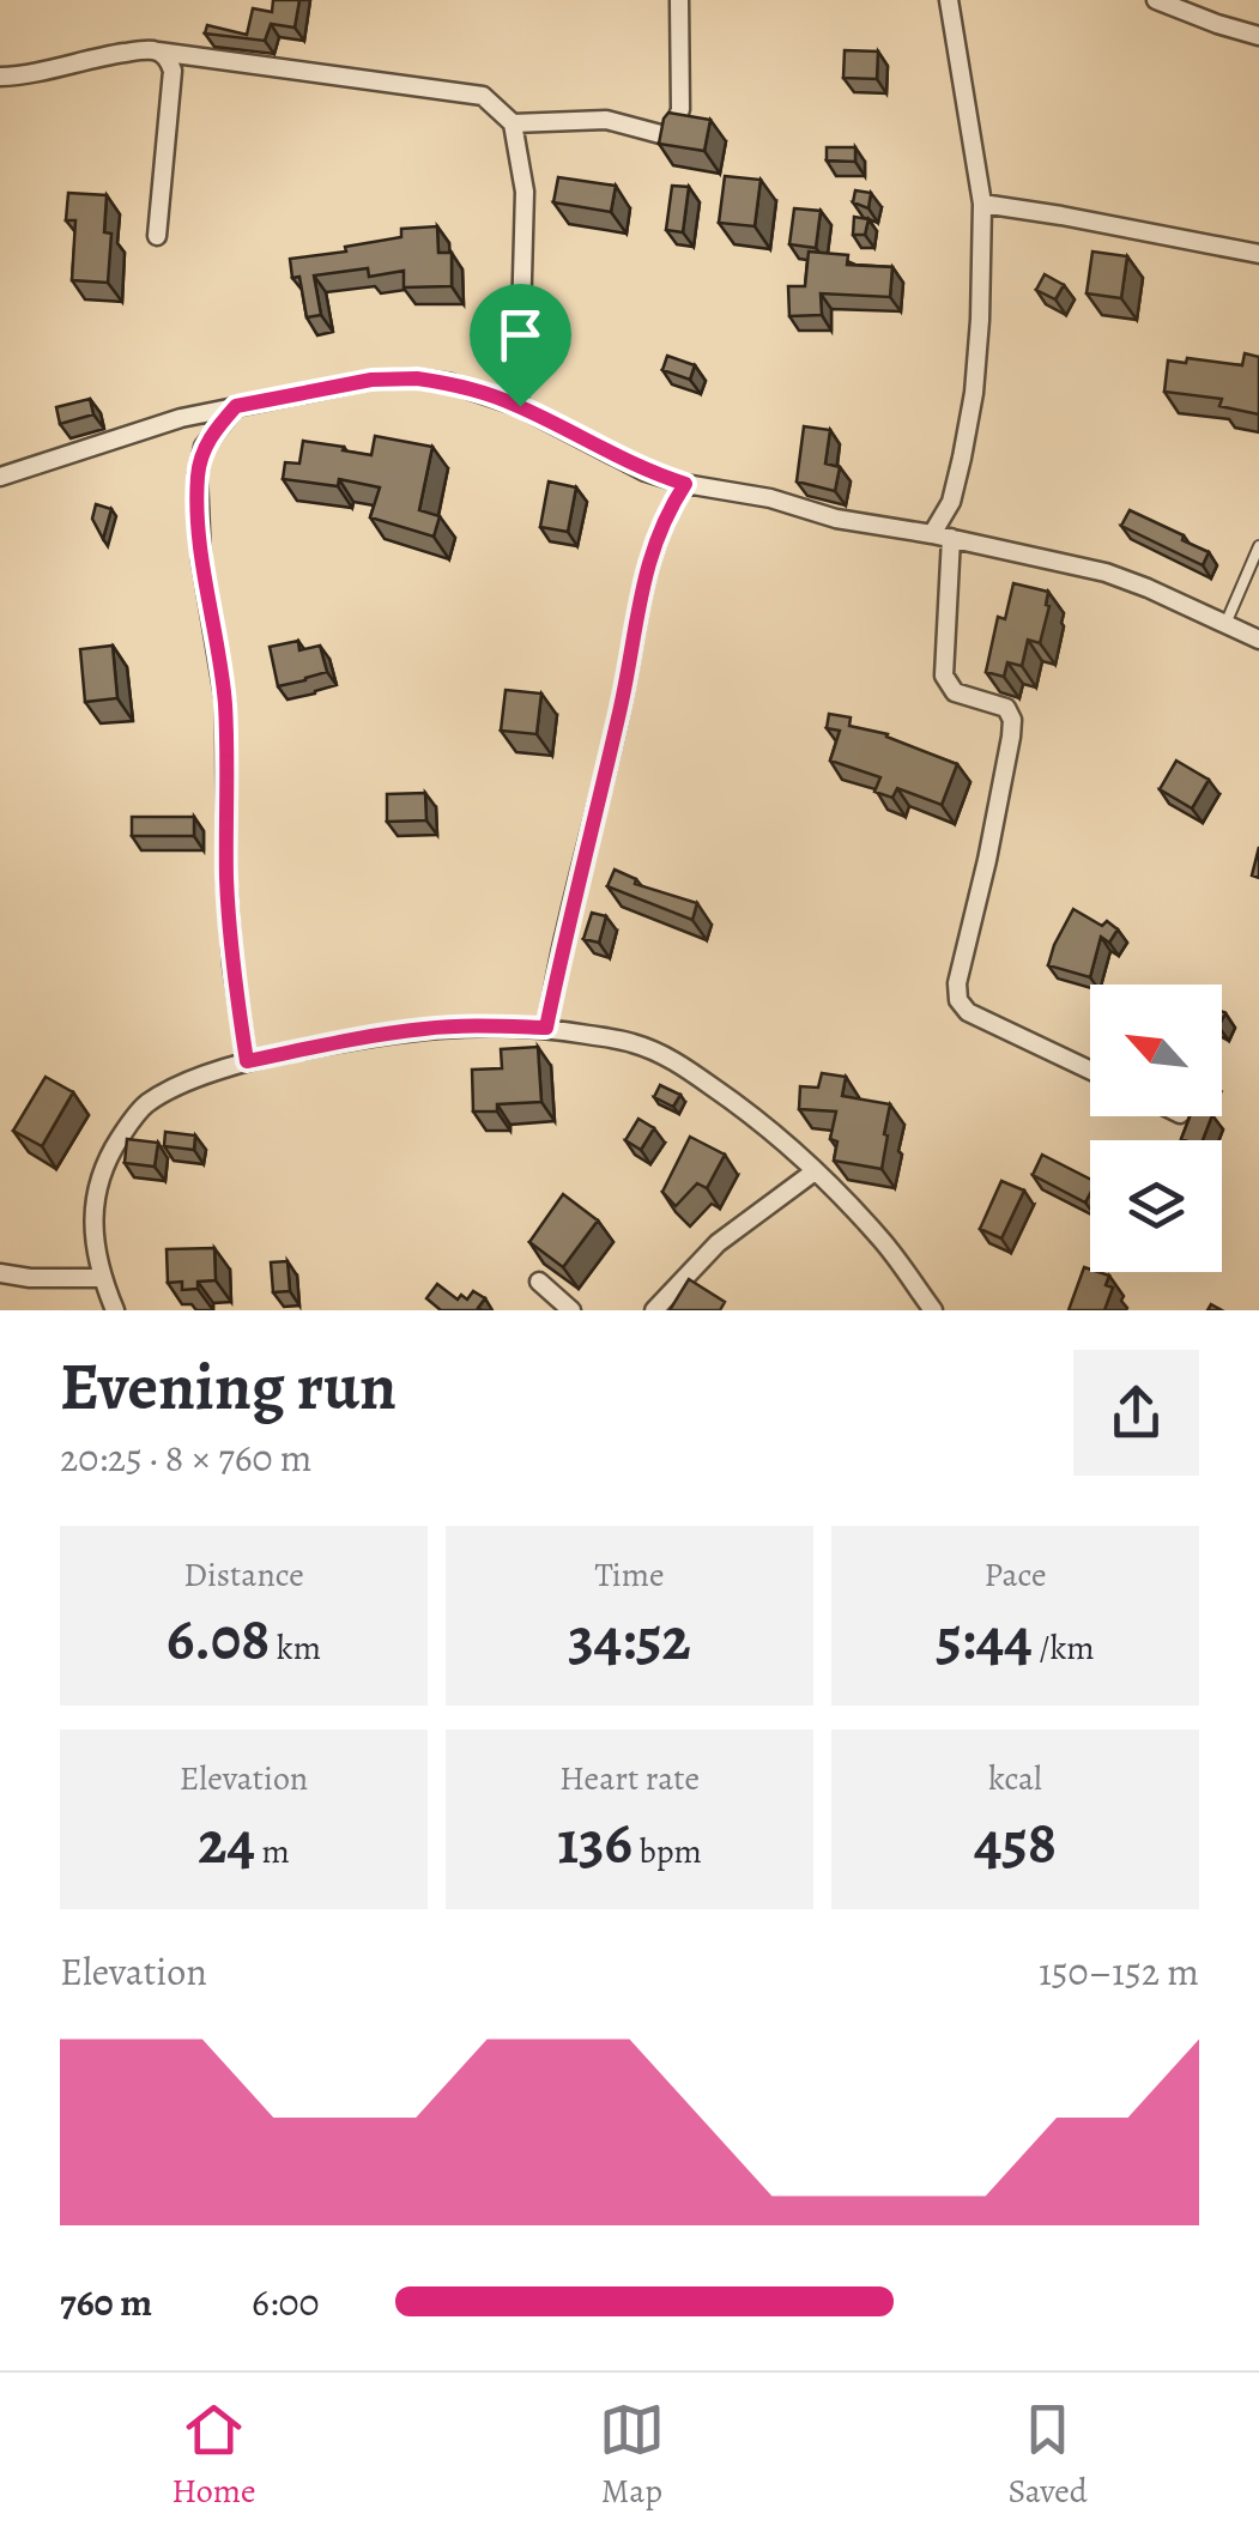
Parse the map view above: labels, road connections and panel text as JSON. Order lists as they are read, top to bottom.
{
  "north": "top left",
  "page": {
    "heading": ["Evening run", "20:25 · 8 × 760 m"],
    "stats": [
      ["Distance", "6.08 km"],
      ["Time", "34:52"],
      ["Pace", "5:44 /km"],
      ["Elevation", "24 m"],
      ["Heart rate", "136 bpm"],
      ["kcal", "458"]
    ],
    "chart": ["Elevation", "150–152 m"],
    "list": [
      {
        "name": "760 m",
        "note": "6:00"
      }
    ],
    "tabs": ["Home", "Map", "Saved"]
  }
}
